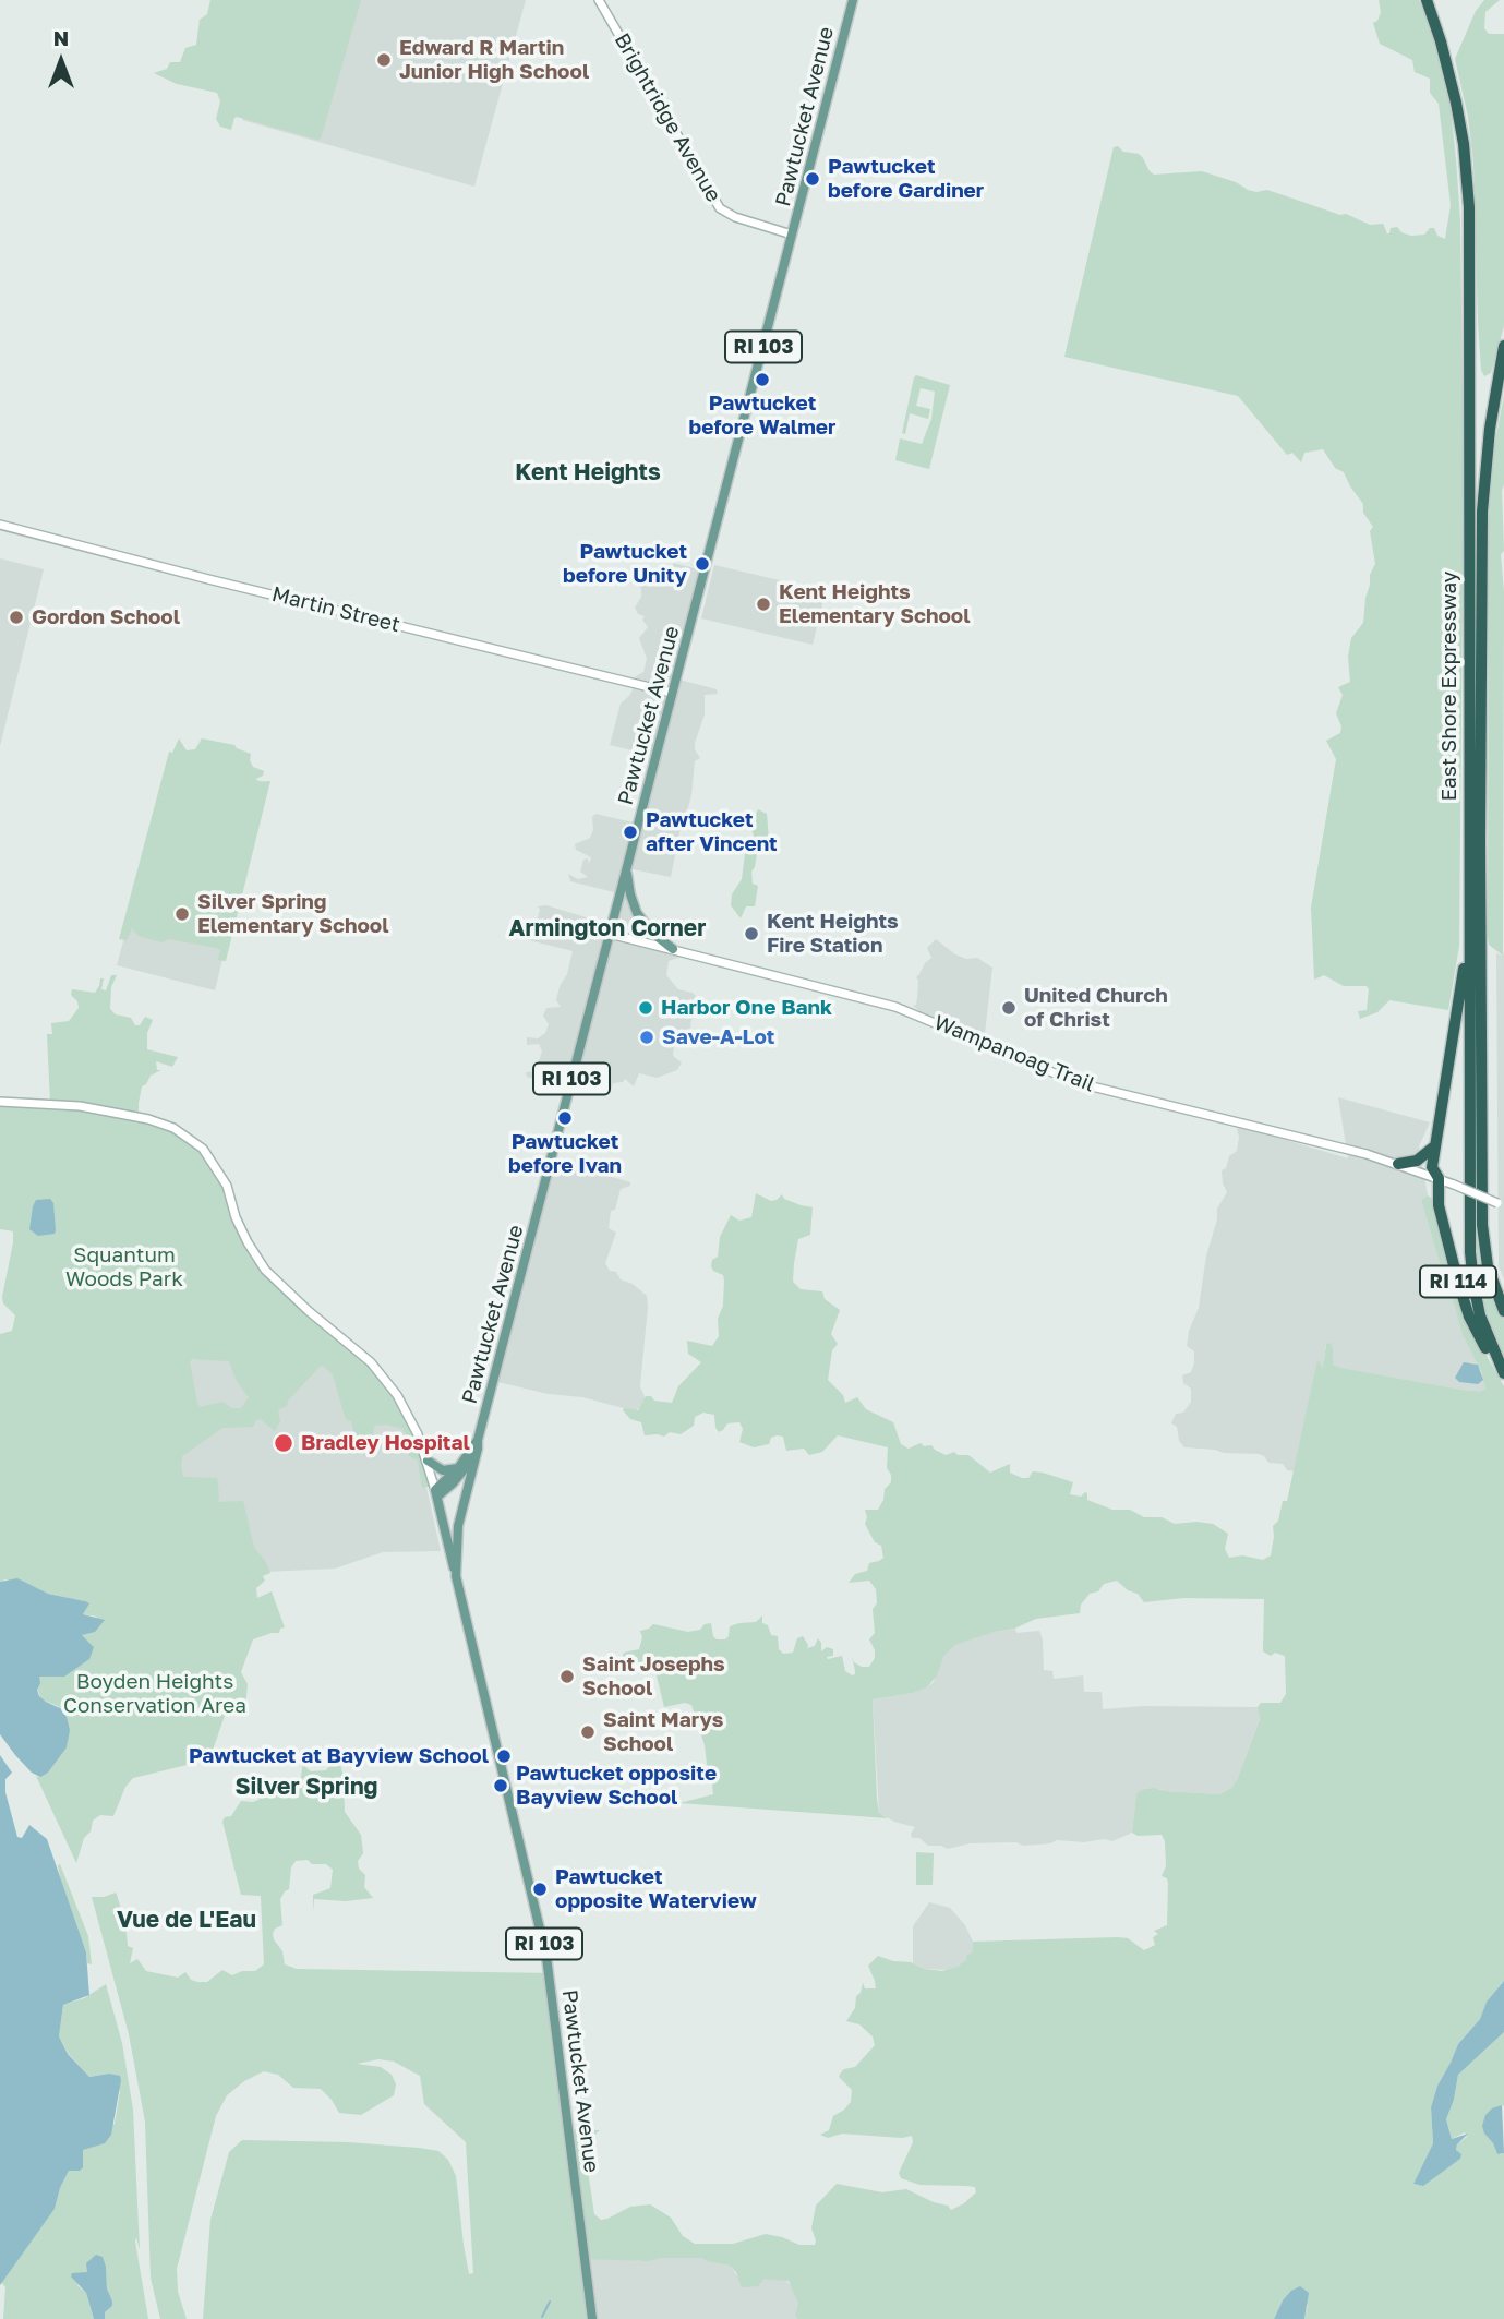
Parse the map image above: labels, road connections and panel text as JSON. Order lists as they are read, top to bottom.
{
  "streets": {
    "highway": ["East Shore Expressway", "RI 114"],
    "main road": [
      "Pawtucket Avenue",
      "Brightridge Avenue",
      "RI 103",
      "Martin Street",
      "Wampanoag Trail"
    ]
  },
  "crossings": [
    ["Pawtucket Avenue", "Brightridge Avenue"],
    ["Pawtucket Avenue", "RI 103"],
    ["Pawtucket Avenue", "Martin Street"],
    ["Pawtucket Avenue", "Wampanoag Trail"],
    ["East Shore Expressway", "RI 114"],
    ["Wampanoag Trail", "RI 114"]
  ],
  "districts": [
    "Kent Heights",
    "Armington Corner",
    "Silver Spring",
    "Vue de L'Eau"
  ],
  "parks": ["Squantum Woods Park", "Boyden Heights Conservation Area"],
  "places": [
    "Edward R Martin Junior High School",
    "Pawtucket before Gardiner",
    "Pawtucket before Walmer",
    "Pawtucket before Unity",
    "Kent Heights Elementary School",
    "Gordon School",
    "Pawtucket after Vincent",
    "Silver Spring Elementary School",
    "Kent Heights Fire Station",
    "Harbor One Bank",
    "United Church of Christ",
    "Save-A-Lot",
    "Pawtucket before Ivan",
    "Bradley Hospital",
    "Saint Josephs School",
    "Saint Marys School",
    "Pawtucket at Bayview School",
    "Pawtucket opposite Bayview School",
    "Pawtucket opposite Waterview"
  ],
  "north": "top"
}
